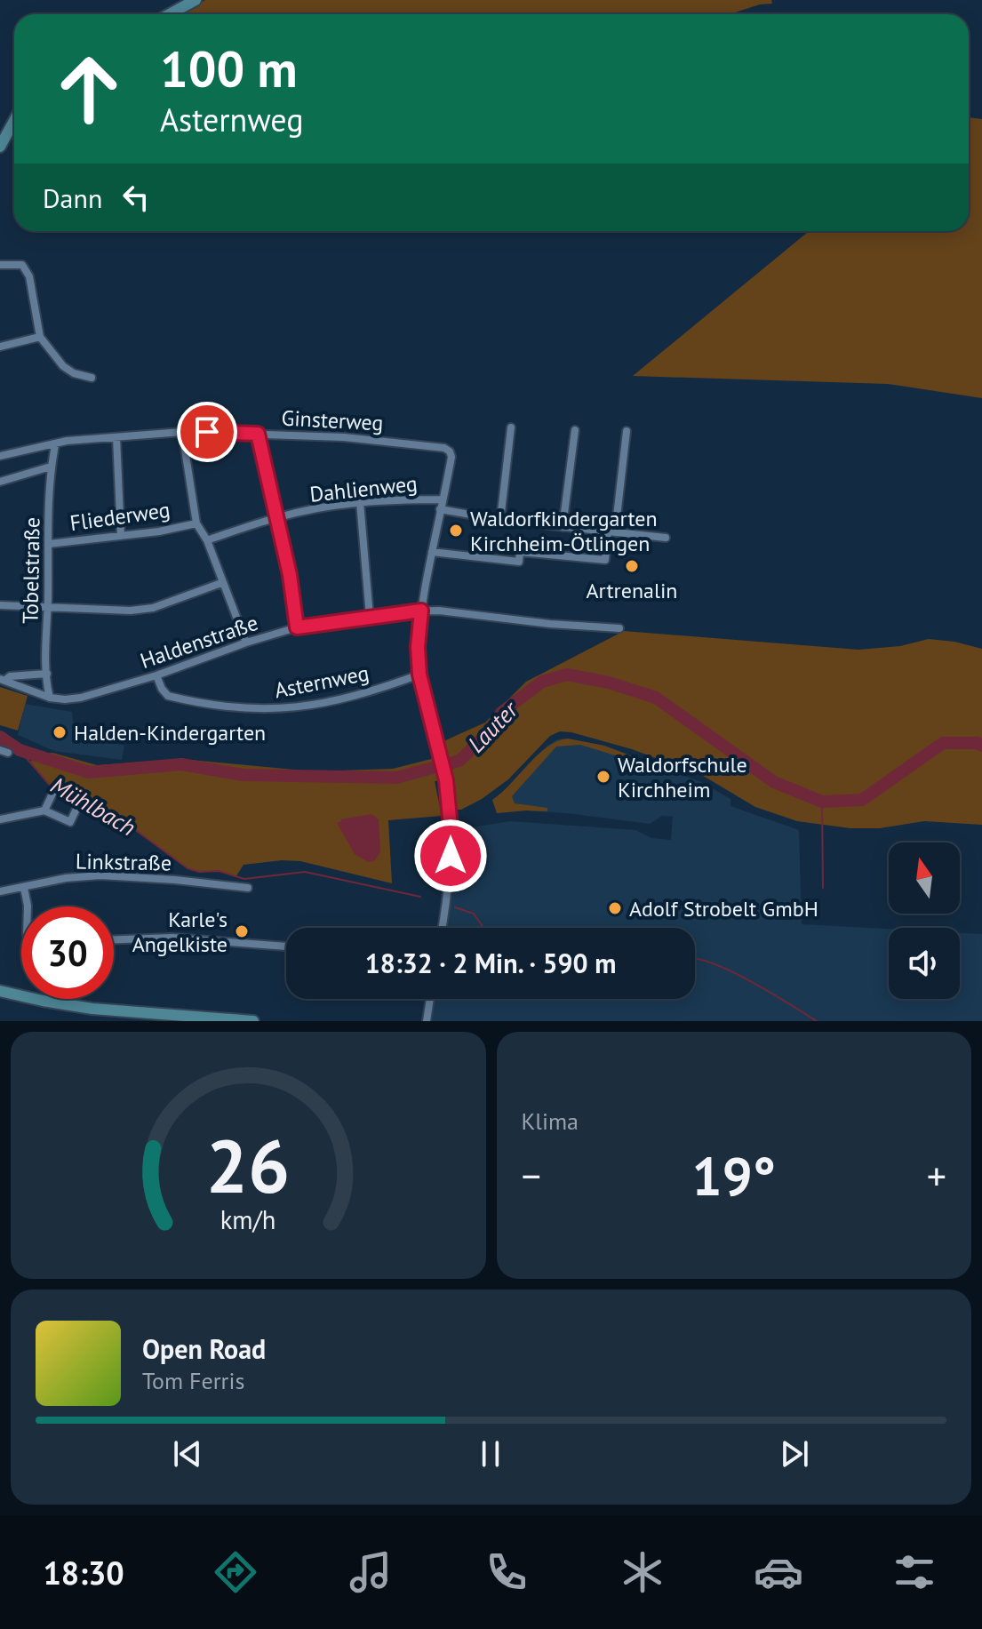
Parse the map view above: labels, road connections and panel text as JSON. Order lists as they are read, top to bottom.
{
  "streets": {
    "street": [
      "Ginsterweg",
      "Dahlienweg",
      "Fliederweg",
      "Tobelstraße",
      "Haldenstraße",
      "Asternweg",
      "Linkstraße"
    ]
  },
  "crossings": [
    ["Ginsterweg", "Dahlienweg"],
    ["Ginsterweg", "Tobelstraße"],
    ["Fliederweg", "Tobelstraße"],
    ["Tobelstraße", "Haldenstraße"],
    ["Haldenstraße", "Asternweg"]
  ],
  "water": ["Lauter", "Mühlbach"],
  "places": [
    "Waldorfkindergarten Kirchheim-Ötlingen",
    "Artrenalin",
    "Halden-Kindergarten",
    "Waldorfschule Kirchheim",
    "Adolf Strobelt GmbH",
    "Karle's Angelkiste"
  ],
  "north": "top",
  "page": {
    "turn": ["100 m", "Asternweg"],
    "then": "Dann",
    "limit": "30",
    "trip": "18:32 · 2 Min. · 590 m",
    "tile": "Klima",
    "heat": ["−", "19°", "+"],
    "song": ["Open Road", "Tom Ferris"],
    "tabs": "18:30",
    "gauge": ["26", "km/h"]
  }
}
